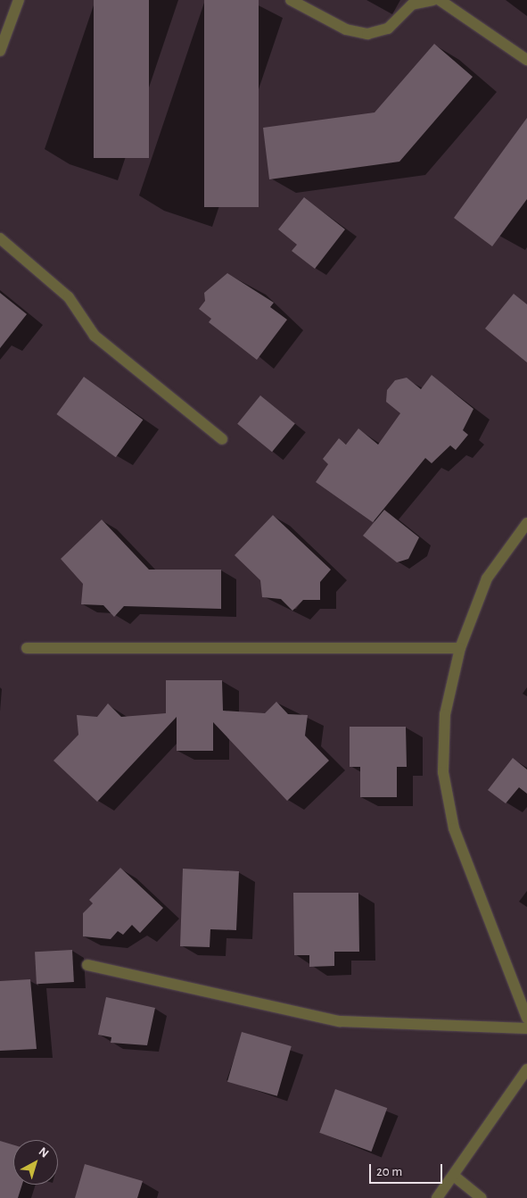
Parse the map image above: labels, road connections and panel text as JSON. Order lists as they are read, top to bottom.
{
  "scale_bar": "20 m",
  "north": "top right"
}
